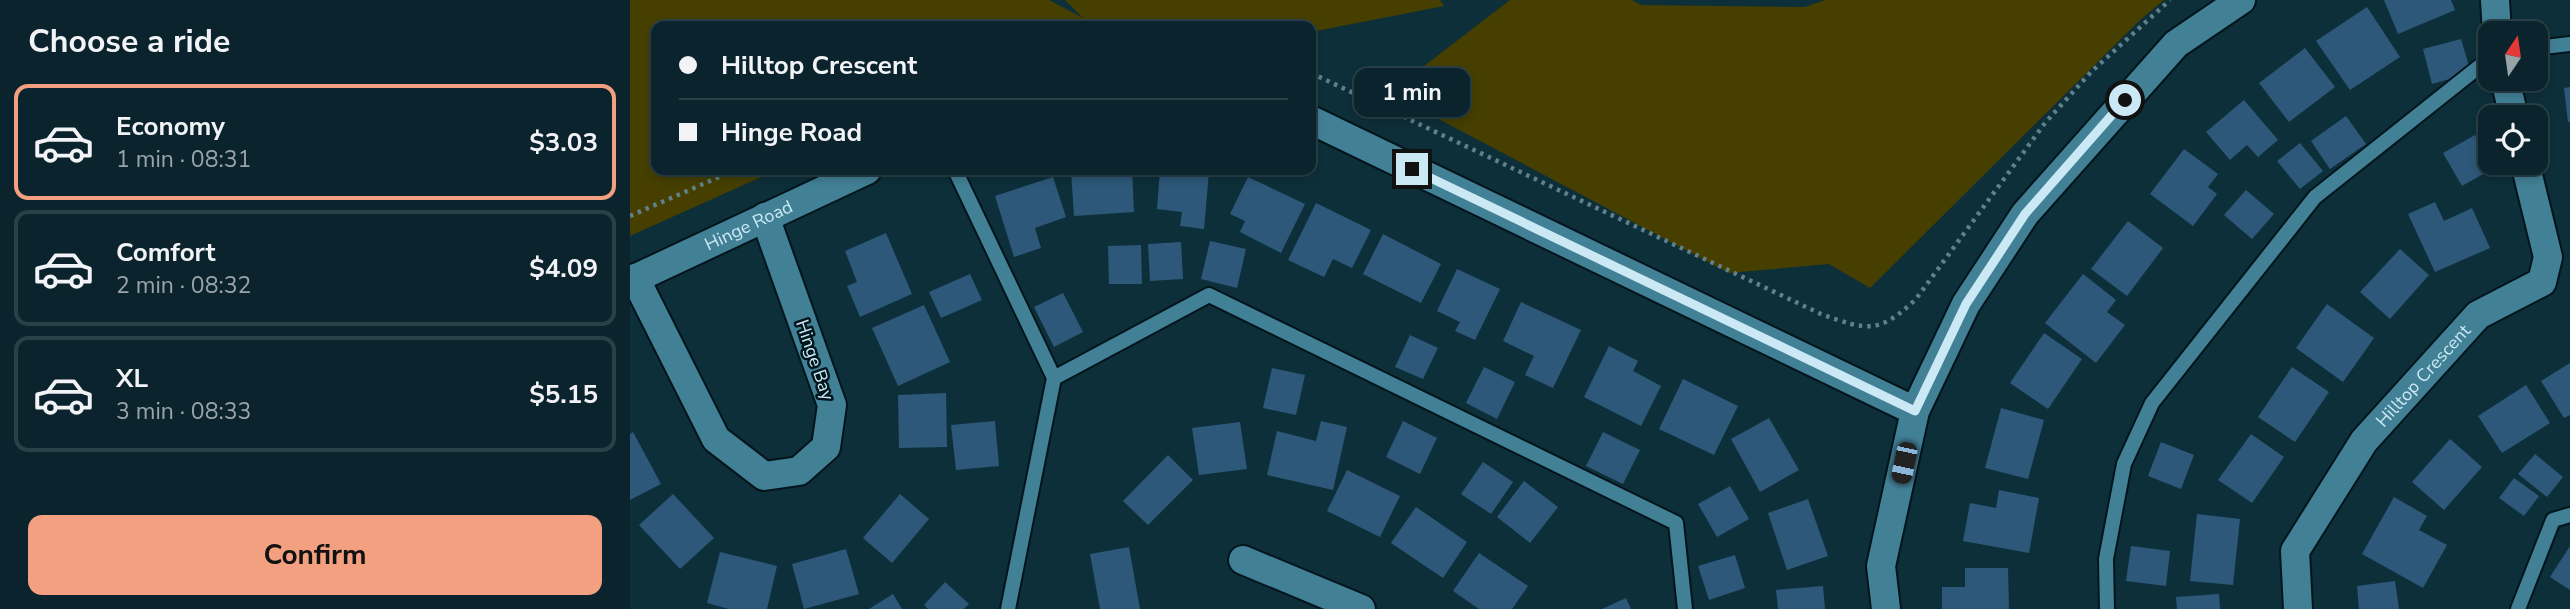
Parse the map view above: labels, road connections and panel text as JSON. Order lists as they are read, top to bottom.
{
  "streets": {
    "street": ["Hinge Road", "Hinge Bay", "Hilltop Crescent"]
  },
  "crossings": [
    ["Hinge Road", "Hinge Bay"]
  ],
  "north": "top",
  "page": {
    "heading": "Choose a ride",
    "banner": ["Hilltop Crescent", "Hinge Road"],
    "bubble": "1 min",
    "list": [
      {
        "name": "Economy",
        "note": "1 min · 08:31",
        "value": "$3.03"
      },
      {
        "name": "Comfort",
        "note": "2 min · 08:32",
        "value": "$4.09"
      },
      {
        "name": "XL",
        "note": "3 min · 08:33",
        "value": "$5.15"
      }
    ],
    "buttons": "Confirm"
  }
}
